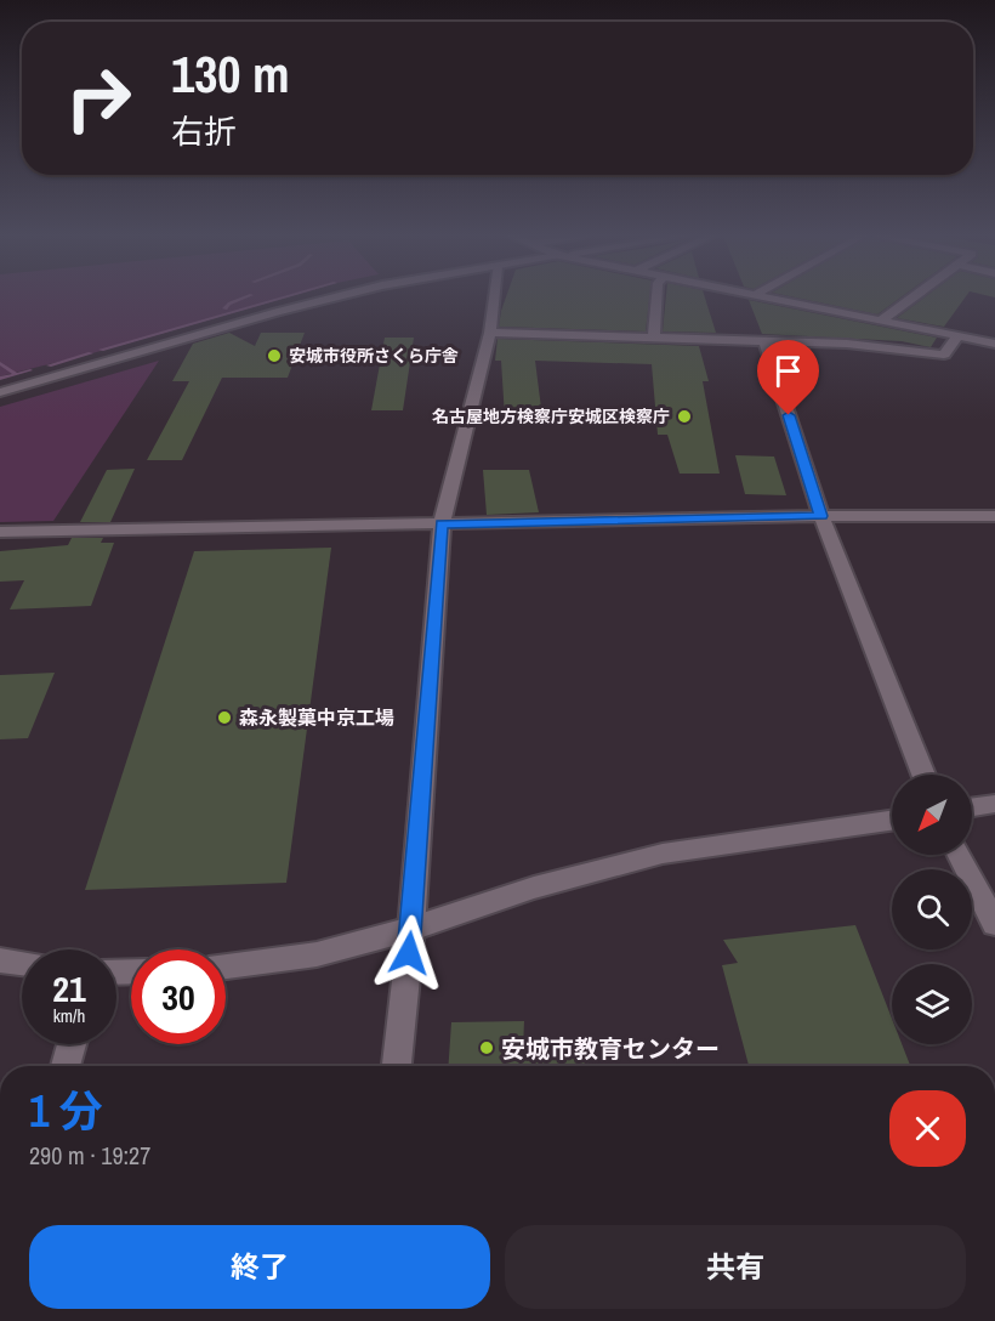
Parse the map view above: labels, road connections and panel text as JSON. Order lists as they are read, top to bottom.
{
  "places": [
    "安城市役所さくら庁舎",
    "名古屋地方検察庁安城区検察庁",
    "森永製菓中京工場",
    "安城市教育センター"
  ],
  "north": "bottom left",
  "page": {
    "turn": ["130 m", "右折"],
    "speed": "21 km/h",
    "limit": "30",
    "heading": ["1 分", "290 m · 19:27"],
    "buttons": ["終了", "共有"]
  }
}
